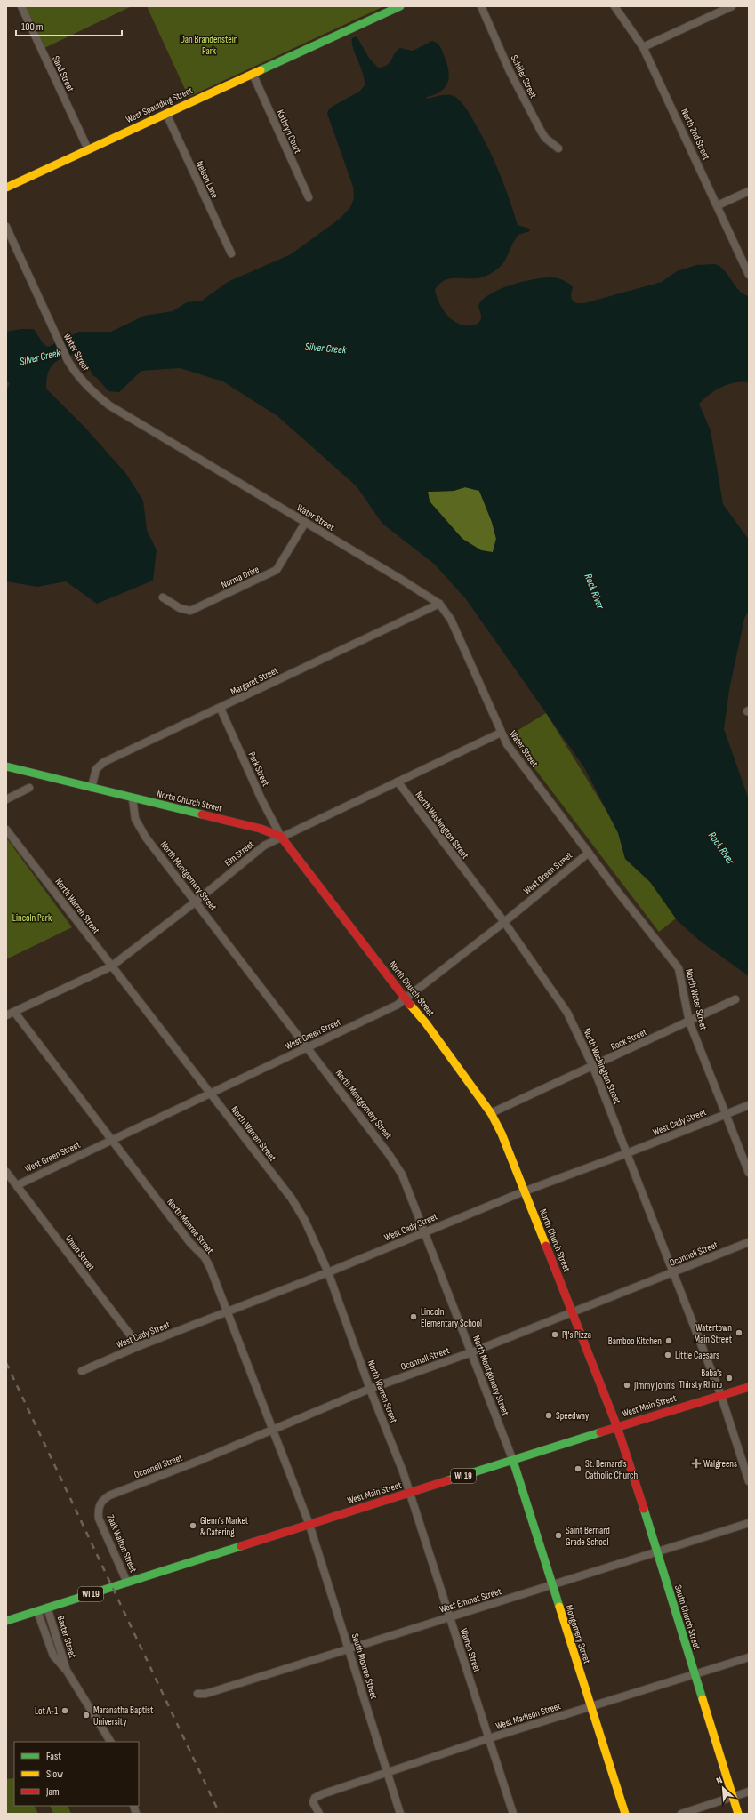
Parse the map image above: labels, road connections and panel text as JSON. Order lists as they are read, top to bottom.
{
  "streets": {
    "main road": [
      "West Spaulding Street",
      "North Church Street",
      "West Main Street",
      "WI 19",
      "South Church Street",
      "Mongomery Street"
    ],
    "street": [
      "Sand Street",
      "Schiller Street",
      "Kathryn Court",
      "North 2nd Street",
      "Nelson Lane",
      "Water Street",
      "Norma Drive",
      "Margaret Street",
      "Park Street",
      "North Washington Street",
      "Elm Street",
      "West Green Street",
      "North Montgomery Street",
      "North Warren Street",
      "North Water Street",
      "Rock Street",
      "West Cady Street",
      "North Monroe Street",
      "Union Street",
      "Oconnell Street",
      "Zaak Walton Street",
      "West Emmet Street",
      "Baxter Street",
      "Warren Street",
      "South Monroe Street",
      "West Madison Street"
    ]
  },
  "crossings": [
    ["Sand Street", "West Spaulding Street"],
    ["West Spaulding Street", "Kathryn Court"],
    ["West Spaulding Street", "Nelson Lane"],
    ["Water Street", "Norma Drive"],
    ["Water Street", "Margaret Street"],
    ["Water Street", "Elm Street"],
    ["Water Street", "West Green Street"],
    ["Water Street", "North Water Street"],
    ["Margaret Street", "Park Street"],
    ["Margaret Street", "North Church Street"],
    ["Park Street", "North Church Street"],
    ["Park Street", "Elm Street"],
    ["North Church Street", "Elm Street"],
    ["North Church Street", "West Green Street"],
    ["North Church Street", "North Montgomery Street"],
    ["North Church Street", "Rock Street"],
    ["North Church Street", "West Cady Street"],
    ["North Church Street", "Oconnell Street"],
    ["North Church Street", "West Main Street"],
    ["North Church Street", "South Church Street"],
    ["North Washington Street", "Elm Street"],
    ["North Washington Street", "West Green Street"],
    ["North Washington Street", "Rock Street"],
    ["North Washington Street", "West Cady Street"],
    ["North Washington Street", "Oconnell Street"],
    ["North Washington Street", "West Main Street"],
    ["Elm Street", "North Montgomery Street"],
    ["Elm Street", "North Warren Street"],
    ["Elm Street", "North Monroe Street"],
    ["West Green Street", "North Montgomery Street"],
    ["West Green Street", "North Warren Street"],
    ["West Green Street", "North Water Street"],
    ["West Green Street", "North Monroe Street"],
    ["West Green Street", "Union Street"],
    ["North Montgomery Street", "West Cady Street"],
    ["North Montgomery Street", "Oconnell Street"],
    ["North Montgomery Street", "West Main Street"],
    ["North Montgomery Street", "Mongomery Street"],
    ["North Warren Street", "West Cady Street"],
    ["North Warren Street", "Oconnell Street"],
    ["North Warren Street", "West Main Street"],
    ["North Warren Street", "Warren Street"],
    ["North Water Street", "Rock Street"],
    ["North Water Street", "West Cady Street"],
    ["West Cady Street", "North Monroe Street"],
    ["West Cady Street", "Union Street"],
    ["North Monroe Street", "Oconnell Street"],
    ["North Monroe Street", "West Main Street"],
    ["North Monroe Street", "South Monroe Street"],
    ["Oconnell Street", "Zaak Walton Street"],
    ["West Main Street", "Zaak Walton Street"],
    ["West Main Street", "South Church Street"],
    ["West Main Street", "Mongomery Street"],
    ["West Main Street", "Baxter Street"],
    ["West Main Street", "Warren Street"],
    ["West Main Street", "South Monroe Street"],
    ["West Emmet Street", "South Church Street"],
    ["West Emmet Street", "Mongomery Street"],
    ["West Emmet Street", "Warren Street"],
    ["West Emmet Street", "South Monroe Street"],
    ["South Church Street", "West Madison Street"],
    ["Mongomery Street", "West Madison Street"],
    ["Warren Street", "West Madison Street"],
    ["South Monroe Street", "West Madison Street"]
  ],
  "water": ["Silver Creek", "Rock River"],
  "parks": ["Dan Brandenstein Park", "Lincoln Park"],
  "places": {
    "other": [
      "Lincoln Elementary School",
      "Watertown Main Street",
      "PJ's Pizza",
      "Bamboo Kitchen",
      "Little Caesars",
      "Baba's Thirsty Rhino",
      "Jimmy John's",
      "Speedway",
      "St. Bernard's Catholic Church",
      "Glenn's Market & Catering",
      "Saint Bernard Grade School",
      "Lot A-1",
      "Maranatha Baptist University"
    ],
    "health": ["Walgreens"]
  },
  "legend": ["Fast", "Slow", "Jam"],
  "scale_bar": "100 m",
  "north": "top left"
}
